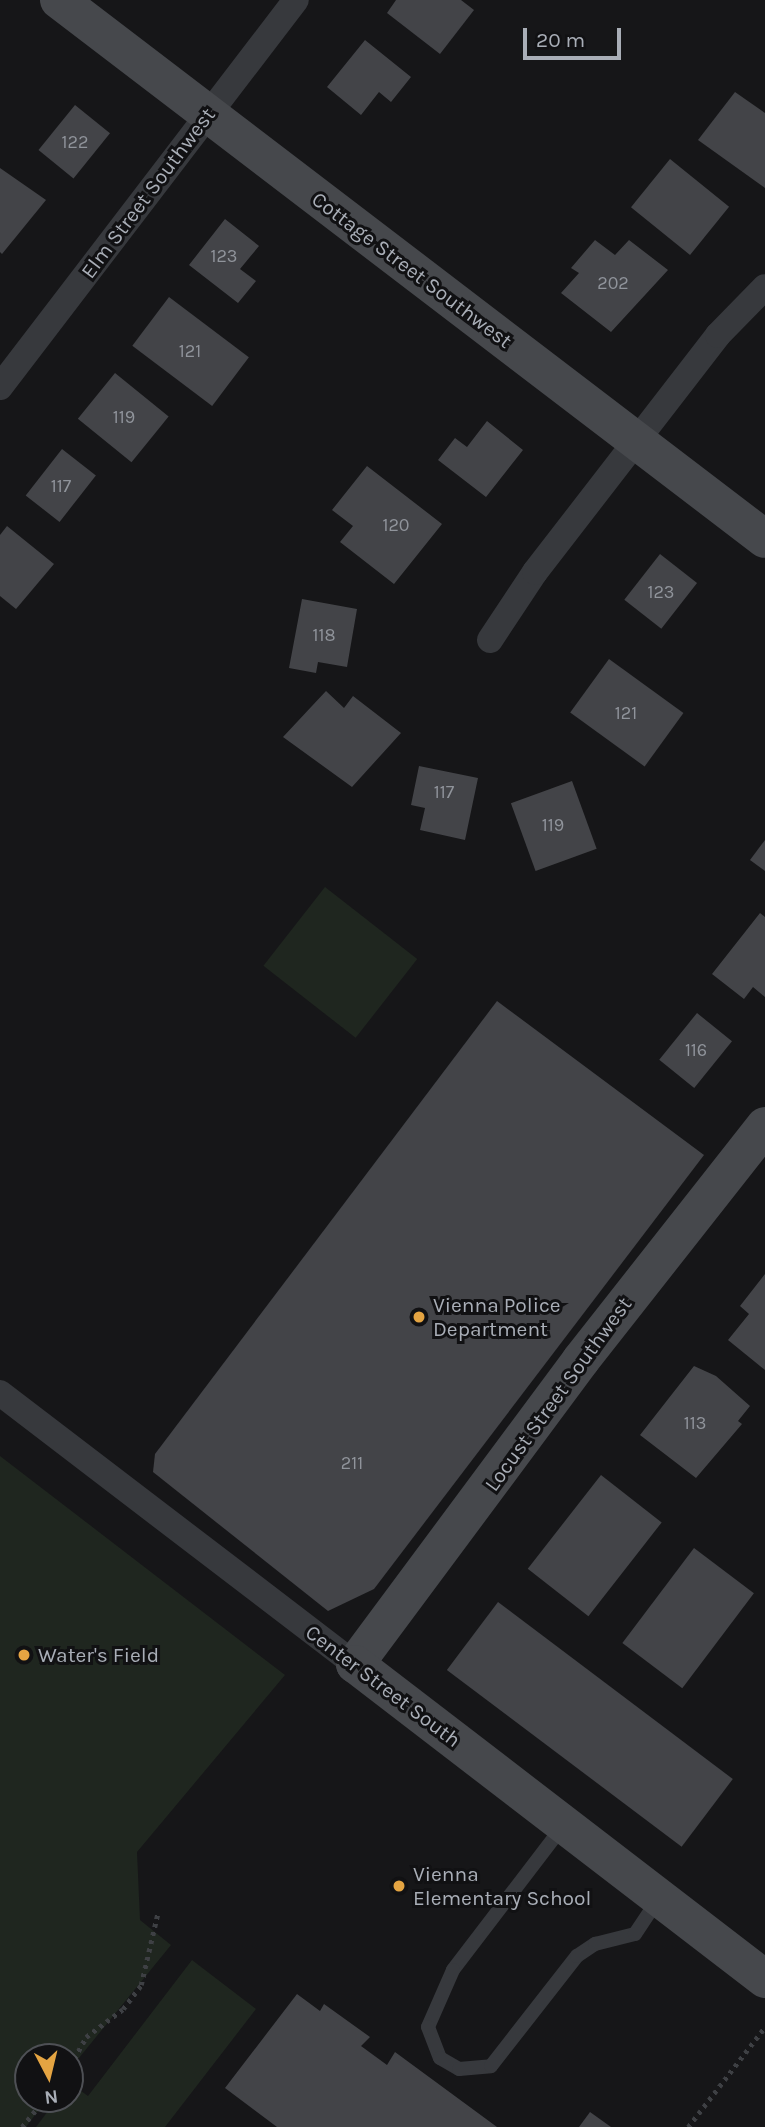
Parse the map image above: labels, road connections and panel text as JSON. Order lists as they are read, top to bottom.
{
  "streets": {
    "street": [
      "Elm Street Southwest",
      "Cottage Street Southwest",
      "Locust Street Southwest",
      "Center Street South"
    ]
  },
  "crossings": [
    ["Elm Street Southwest", "Cottage Street Southwest"],
    ["Locust Street Southwest", "Center Street South"]
  ],
  "places": ["Vienna Police Department", "Water's Field", "Vienna Elementary School"],
  "house_numbers": [
    "122",
    "123",
    "202",
    "121",
    "119",
    "117",
    "120",
    "123",
    "118",
    "121",
    "117",
    "119",
    "116",
    "113",
    "211"
  ],
  "scale_bar": "20 m",
  "north": "bottom"
}
